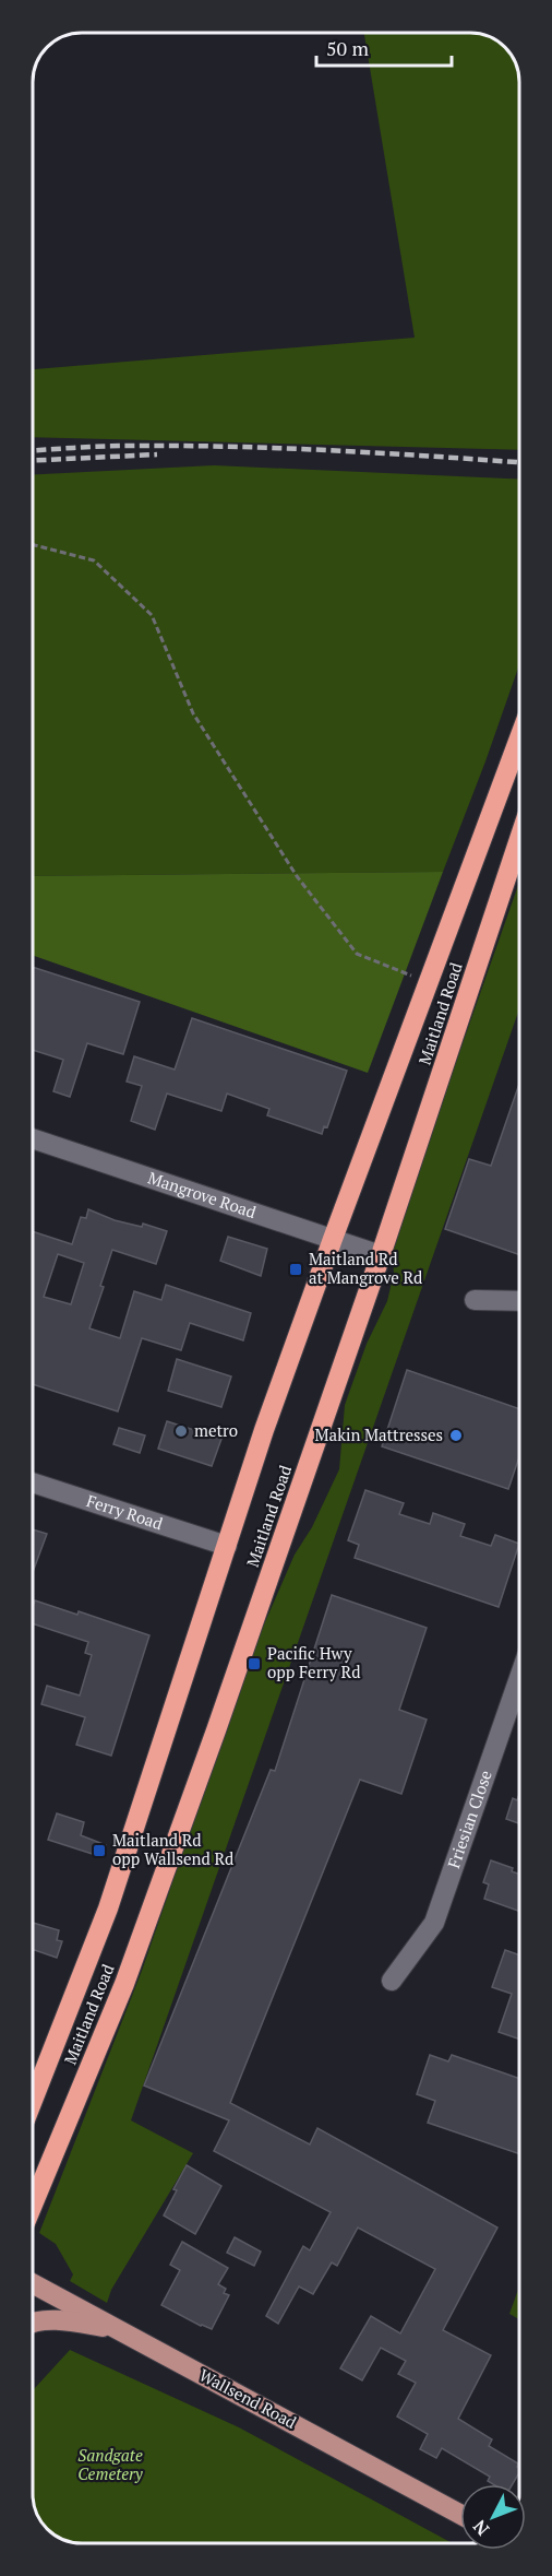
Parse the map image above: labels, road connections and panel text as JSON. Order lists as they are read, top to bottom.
{
  "streets": {
    "highway": ["Maitland Road"],
    "main road": ["Wallsend Road"],
    "street": ["Mangrove Road", "Ferry Road", "Friesian Close"]
  },
  "crossings": [
    ["Maitland Road", "Mangrove Road"],
    ["Maitland Road", "Ferry Road"]
  ],
  "parks": ["Sandgate Cemetery"],
  "places": {
    "transit": ["Maitland Rd at Mangrove Rd", "Pacific Hwy opp Ferry Rd", "Maitland Rd opp Wallsend Rd"],
    "other": ["metro", "Makin Mattresses"]
  },
  "scale_bar": "50 m",
  "north": "bottom left"
}
